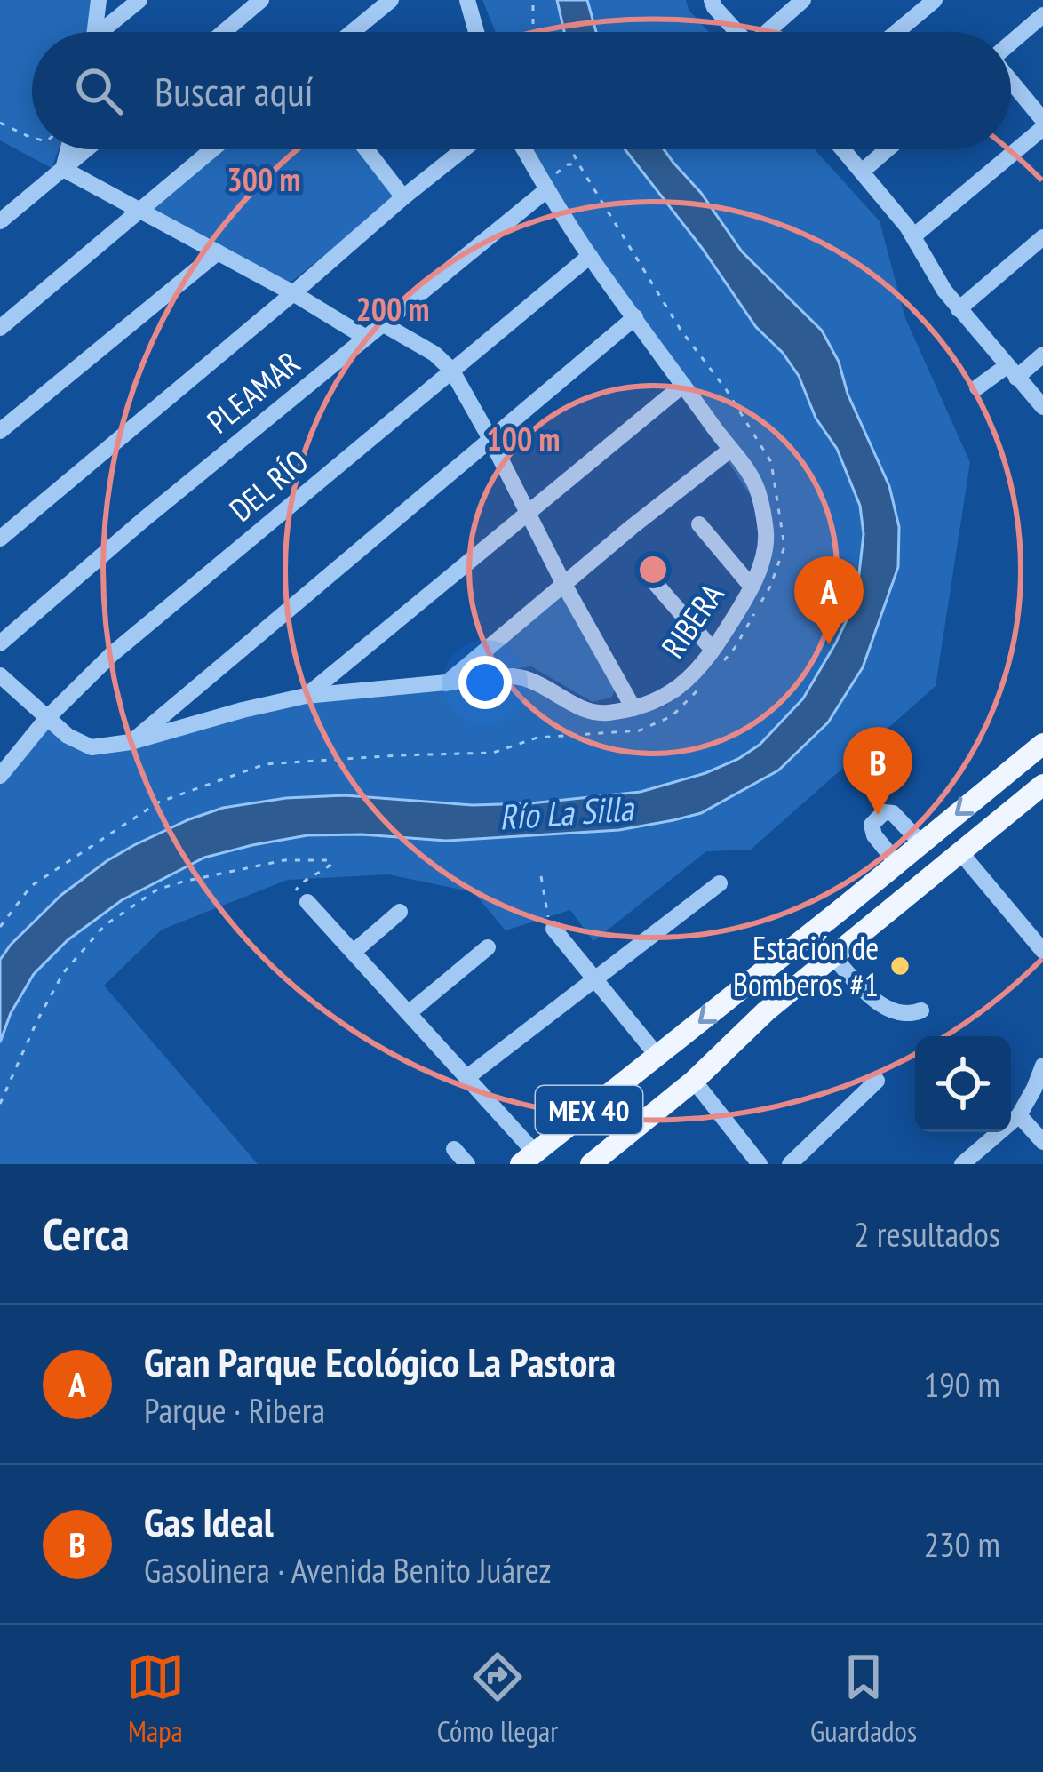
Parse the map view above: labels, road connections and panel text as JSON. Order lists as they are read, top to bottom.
{
  "streets": {
    "main road": ["MEX 40"],
    "street": ["PLEAMAR", "DEL RÍO", "RIBERA"]
  },
  "crossings": [
    ["PLEAMAR", "RIBERA"],
    ["DEL RÍO", "RIBERA"]
  ],
  "water": ["Río La Silla"],
  "places": ["Estación de Bomberos #1"],
  "page": {
    "search": "Buscar aquí",
    "pins": ["A", "B"],
    "heading": ["Cerca", "2 resultados"],
    "list": [
      {
        "mark": "A",
        "name": "Gran Parque Ecológico La Pastora",
        "note": "Parque · Ribera",
        "value": "190 m"
      },
      {
        "mark": "B",
        "name": "Gas Ideal",
        "note": "Gasolinera · Avenida Benito Juárez",
        "value": "230 m"
      }
    ],
    "nav": ["Mapa", "Cómo llegar", "Guardados"]
  },
  "rings": ["300 m", "200 m", "100 m"]
}
